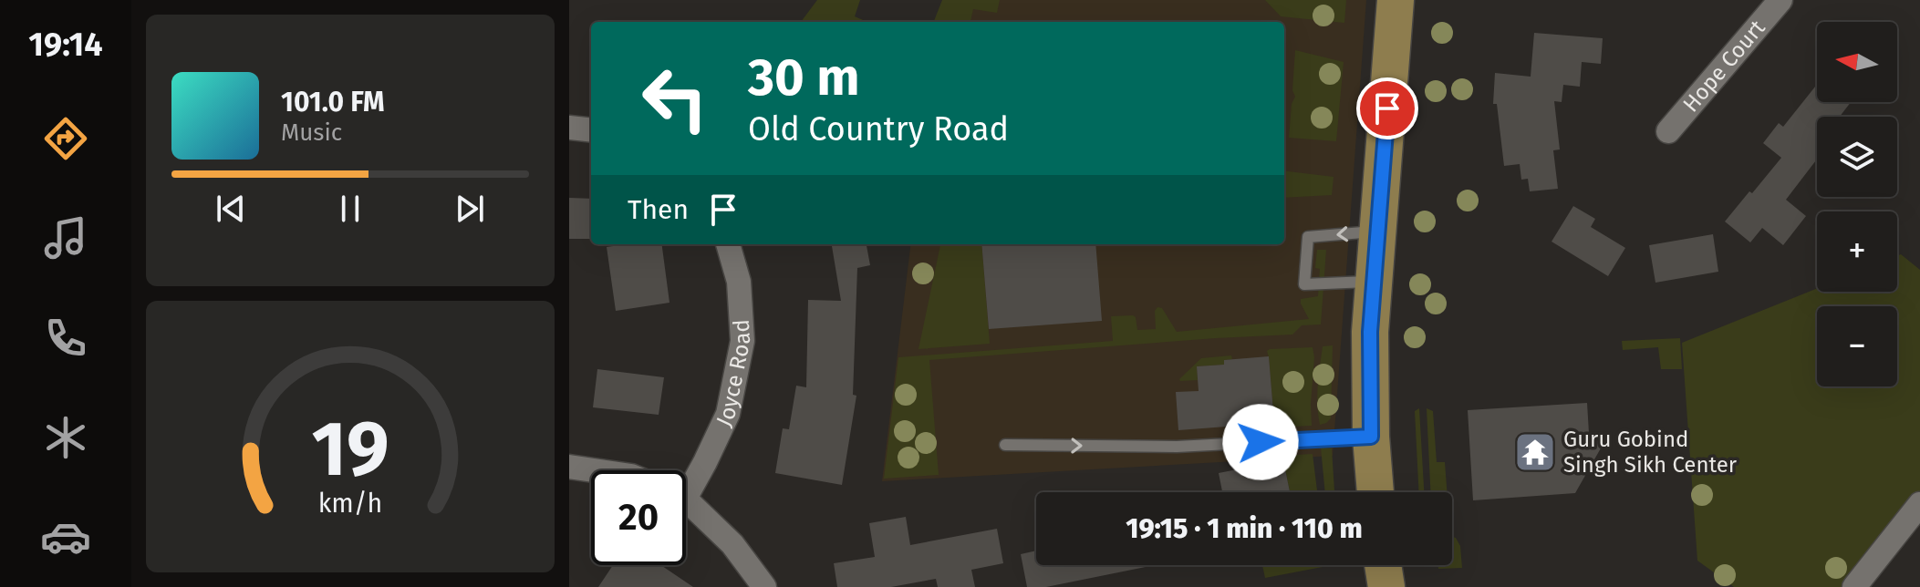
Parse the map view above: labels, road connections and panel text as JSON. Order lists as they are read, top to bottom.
{
  "streets": {
    "street": ["Hope Court", "Joyce Road"]
  },
  "places": {
    "temple": ["Guru Gobind Singh Sikh Center"]
  },
  "north": "left",
  "page": {
    "tabs": "19:14",
    "map_buttons": ["+", "−"],
    "turn": ["30 m", "Old Country Road"],
    "song": ["101.0 FM", "Music"],
    "then": "Then",
    "limit": "20",
    "trip": "19:15 · 1 min · 110 m",
    "gauge": ["19", "km/h"]
  }
}
